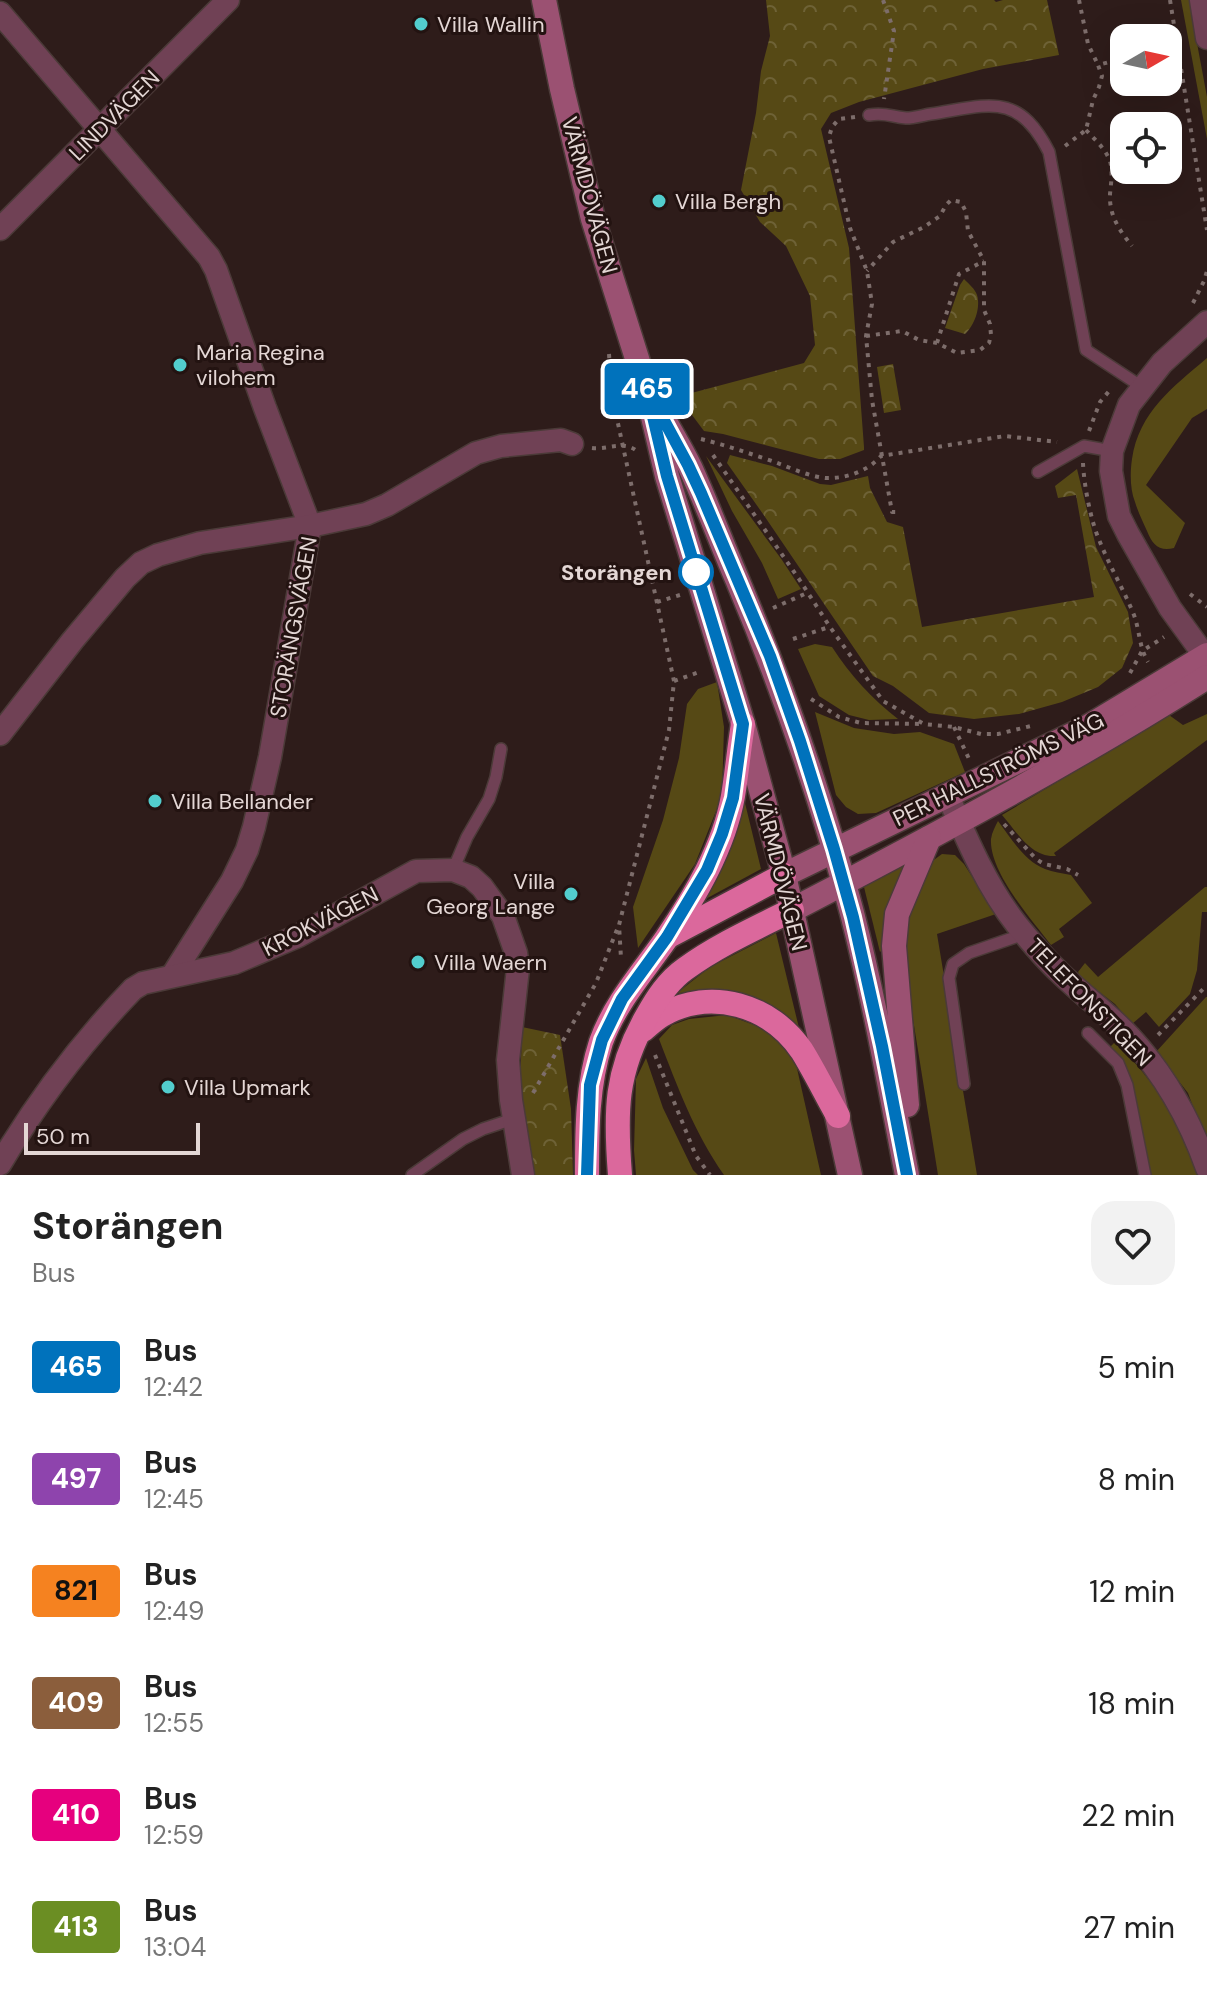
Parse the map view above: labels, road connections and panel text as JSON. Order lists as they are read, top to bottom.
{
  "streets": {
    "main road": ["VÄRMDÖVÄGEN", "PER HALLSTRÖMS VÄG"],
    "street": [
      "LINDVÄGEN",
      "STORÄNGSVÄGEN",
      "KROKVÄGEN",
      "TELEFONSTIGEN"
    ]
  },
  "crossings": [
    ["LINDVÄGEN", "STORÄNGSVÄGEN"],
    ["VÄRMDÖVÄGEN", "PER HALLSTRÖMS VÄG"],
    ["STORÄNGSVÄGEN", "KROKVÄGEN"],
    ["PER HALLSTRÖMS VÄG", "TELEFONSTIGEN"]
  ],
  "places": [
    "Villa Wallin",
    "Villa Bergh",
    "Maria Regina vilohem",
    "Storängen",
    "Villa Bellander",
    "Villa Georg Lange",
    "Villa Waern",
    "Villa Upmark"
  ],
  "lines": ["bus line 465"],
  "scale_bar": "50 m",
  "north": "right",
  "page": {
    "on_map": "465",
    "scale": "50 m",
    "heading": ["Storängen", "Bus"],
    "list": [
      {
        "mark": "465",
        "name": "Bus",
        "note": "12:42",
        "value": "5 min"
      },
      {
        "mark": "497",
        "name": "Bus",
        "note": "12:45",
        "value": "8 min"
      },
      {
        "mark": "821",
        "name": "Bus",
        "note": "12:49",
        "value": "12 min"
      },
      {
        "mark": "409",
        "name": "Bus",
        "note": "12:55",
        "value": "18 min"
      },
      {
        "mark": "410",
        "name": "Bus",
        "note": "12:59",
        "value": "22 min"
      },
      {
        "mark": "413",
        "name": "Bus",
        "note": "13:04",
        "value": "27 min"
      }
    ]
  }
}
